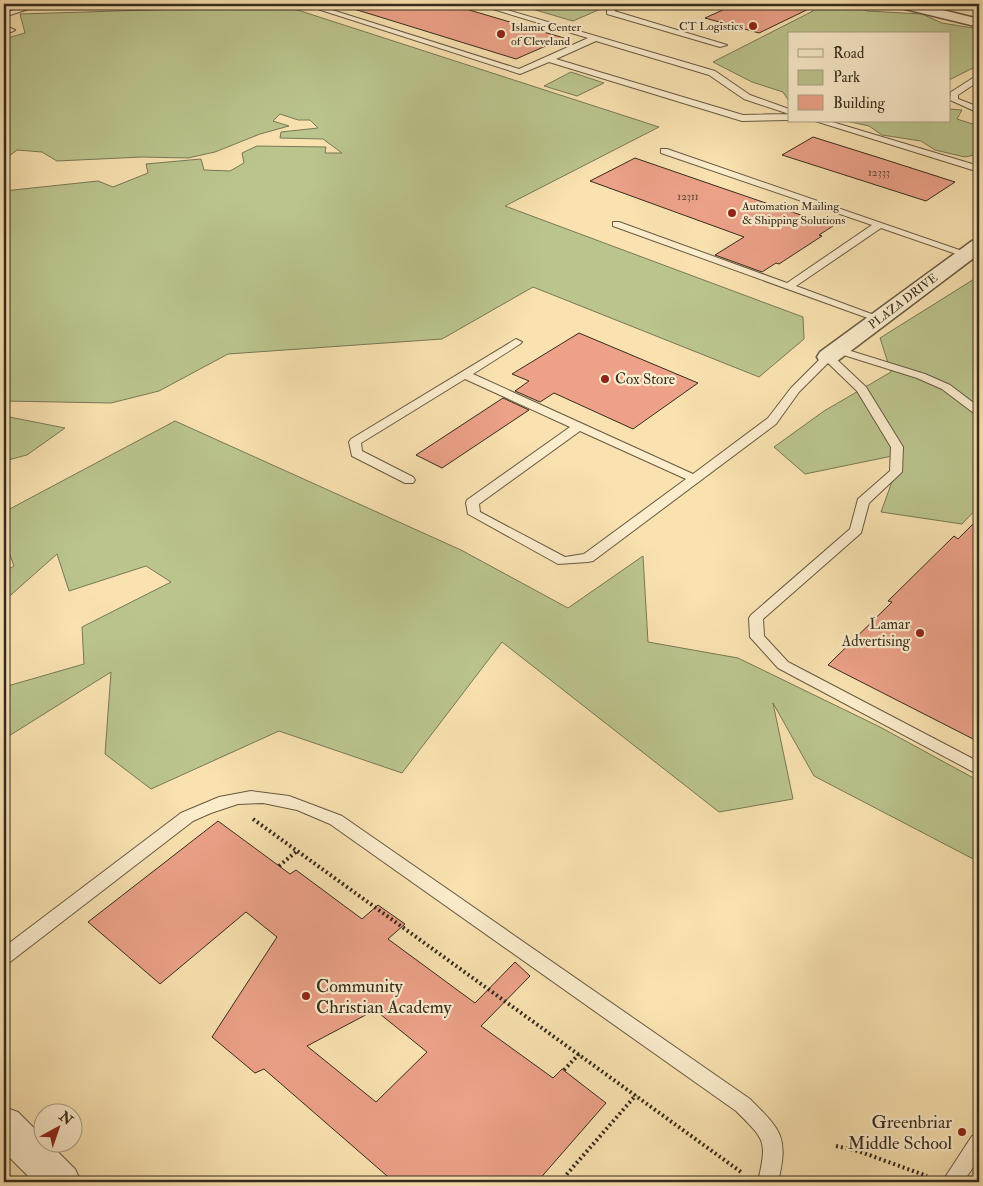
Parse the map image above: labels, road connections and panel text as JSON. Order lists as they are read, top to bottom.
{
  "streets": {
    "street": ["PLAZA DRIVE"]
  },
  "places": [
    "CT Logistics",
    "Islamic Center of Cleveland",
    "Automation Mailing & Shipping Solutions",
    "Cox Store",
    "Lamar Advertising",
    "Community Christian Academy",
    "Greenbriar Middle School"
  ],
  "house_numbers": ["12333", "12311"],
  "legend": ["Road", "Park", "Building"],
  "north": "top right"
}
